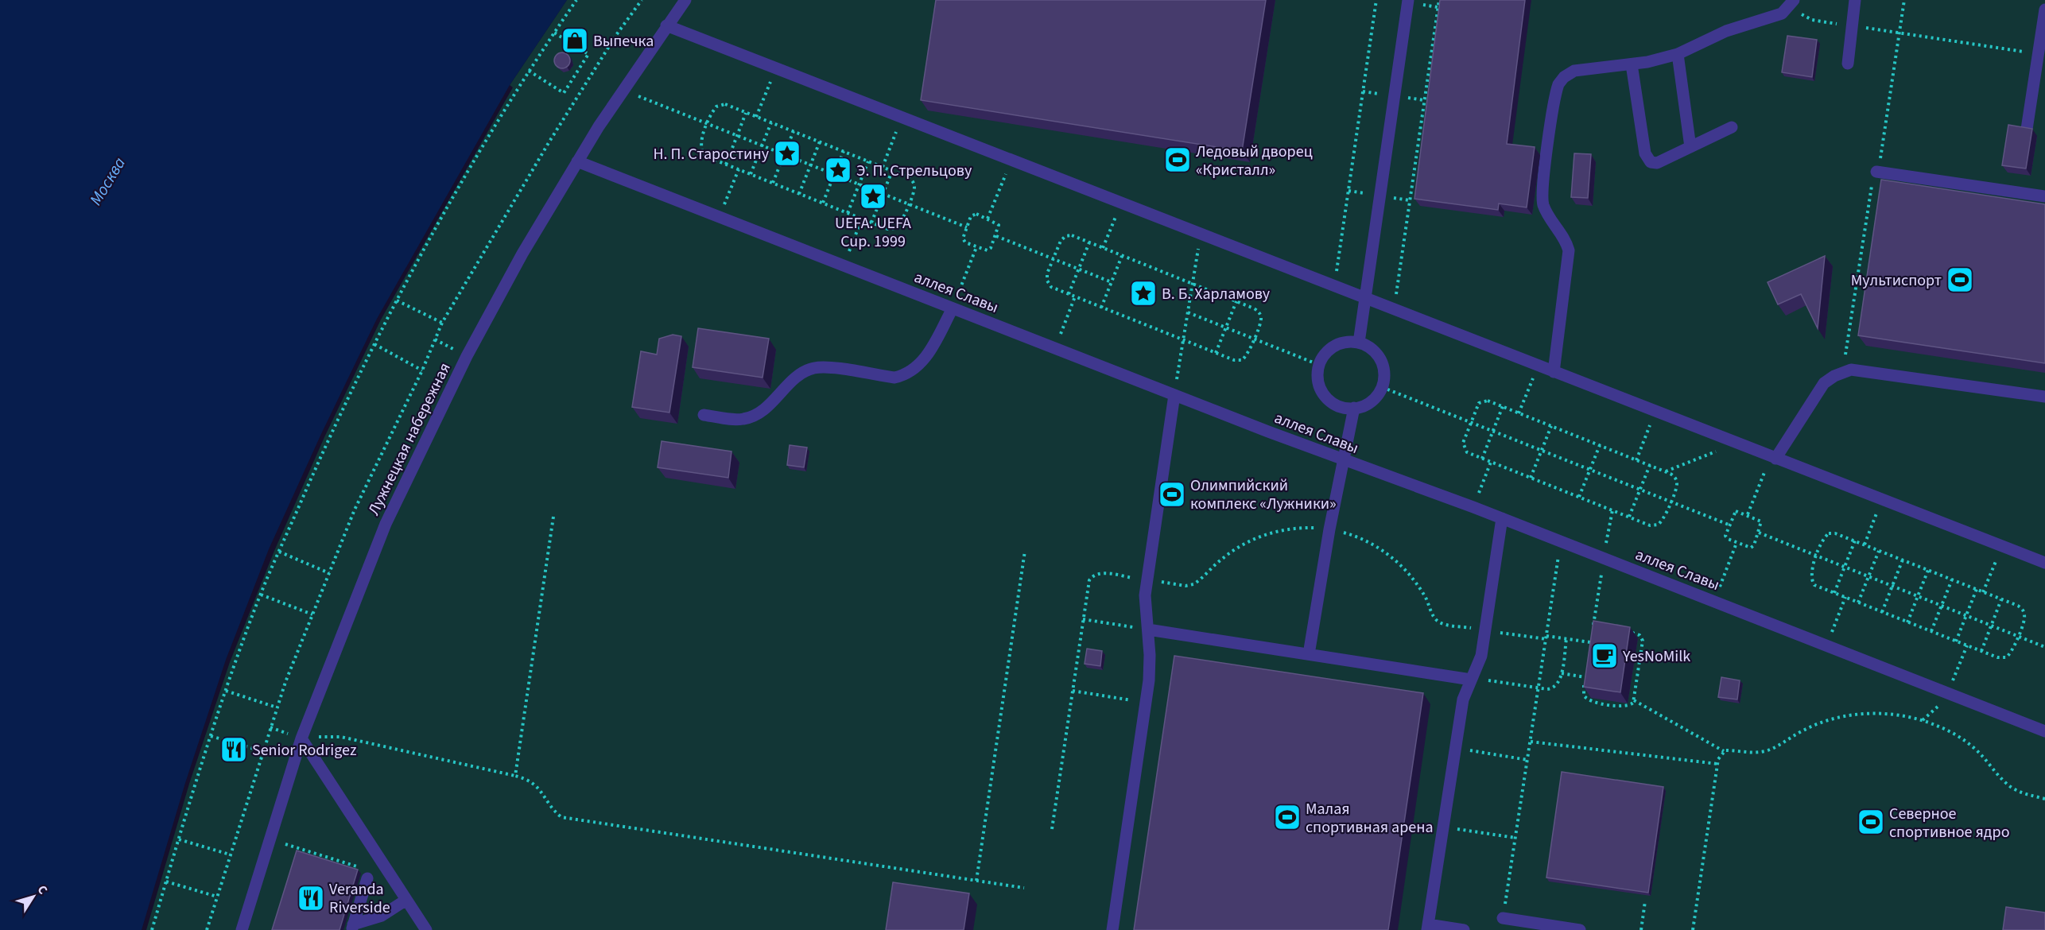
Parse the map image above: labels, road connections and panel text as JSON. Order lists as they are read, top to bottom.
{
  "streets": {
    "street": ["аллея Славы", "Лужнецкая набережная"]
  },
  "crossings": [
    ["аллея Славы", "Лужнецкая набережная"]
  ],
  "water": ["Москва"],
  "places": {
    "shop": ["Выпечка"],
    "place": [
      "Н. П. Старостину",
      "Э. П. Стрельцову",
      "UEFA. UEFA Cup. 1999",
      "В. Б. Харламову"
    ],
    "sports": [
      "Ледовый дворец «Кристалл»",
      "Мультиспорт",
      "Олимпийский комплекс «Лужники»",
      "Малая спортивная арена",
      "Северное спортивное ядро"
    ],
    "cafe": ["YesNoMilk"],
    "restaurant": ["Senior Rodrigez", "Veranda Riverside"]
  },
  "north": "top right"
}
